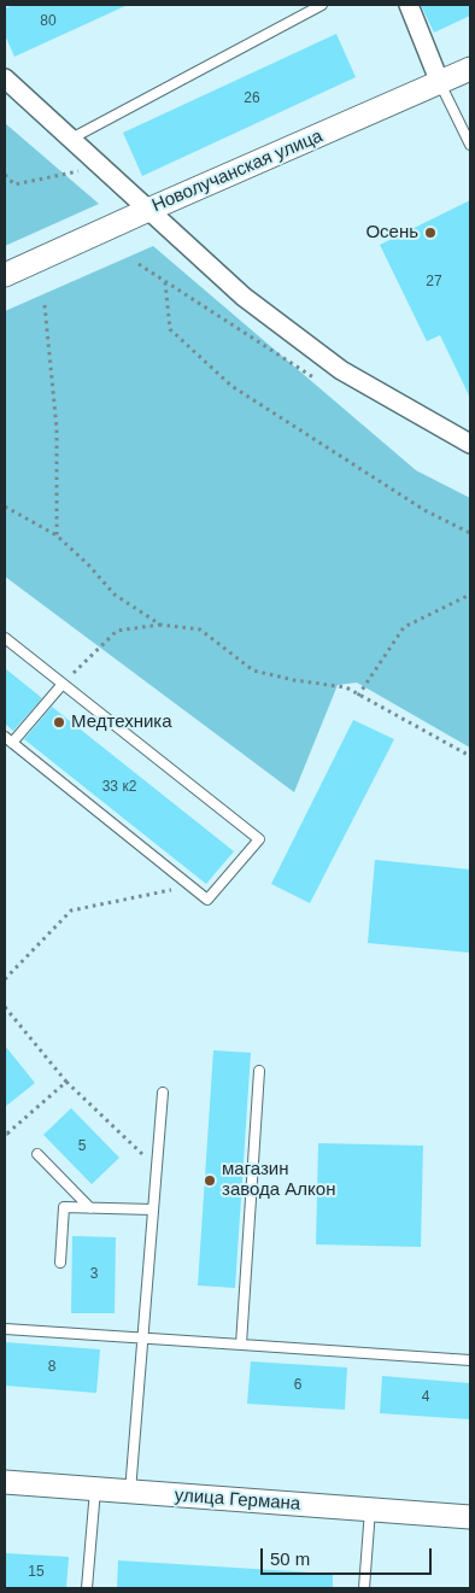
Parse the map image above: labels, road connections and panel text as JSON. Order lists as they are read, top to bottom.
{
  "streets": {
    "street": ["Новолучанская улица", "улица Германа"]
  },
  "places": ["Осень", "Медтехника", "магазин завода Алкон"],
  "house_numbers": [
    "80",
    "26",
    "27",
    "33 к2",
    "5",
    "3",
    "8",
    "6",
    "4",
    "15"
  ],
  "scale_bar": "50 m"
}
